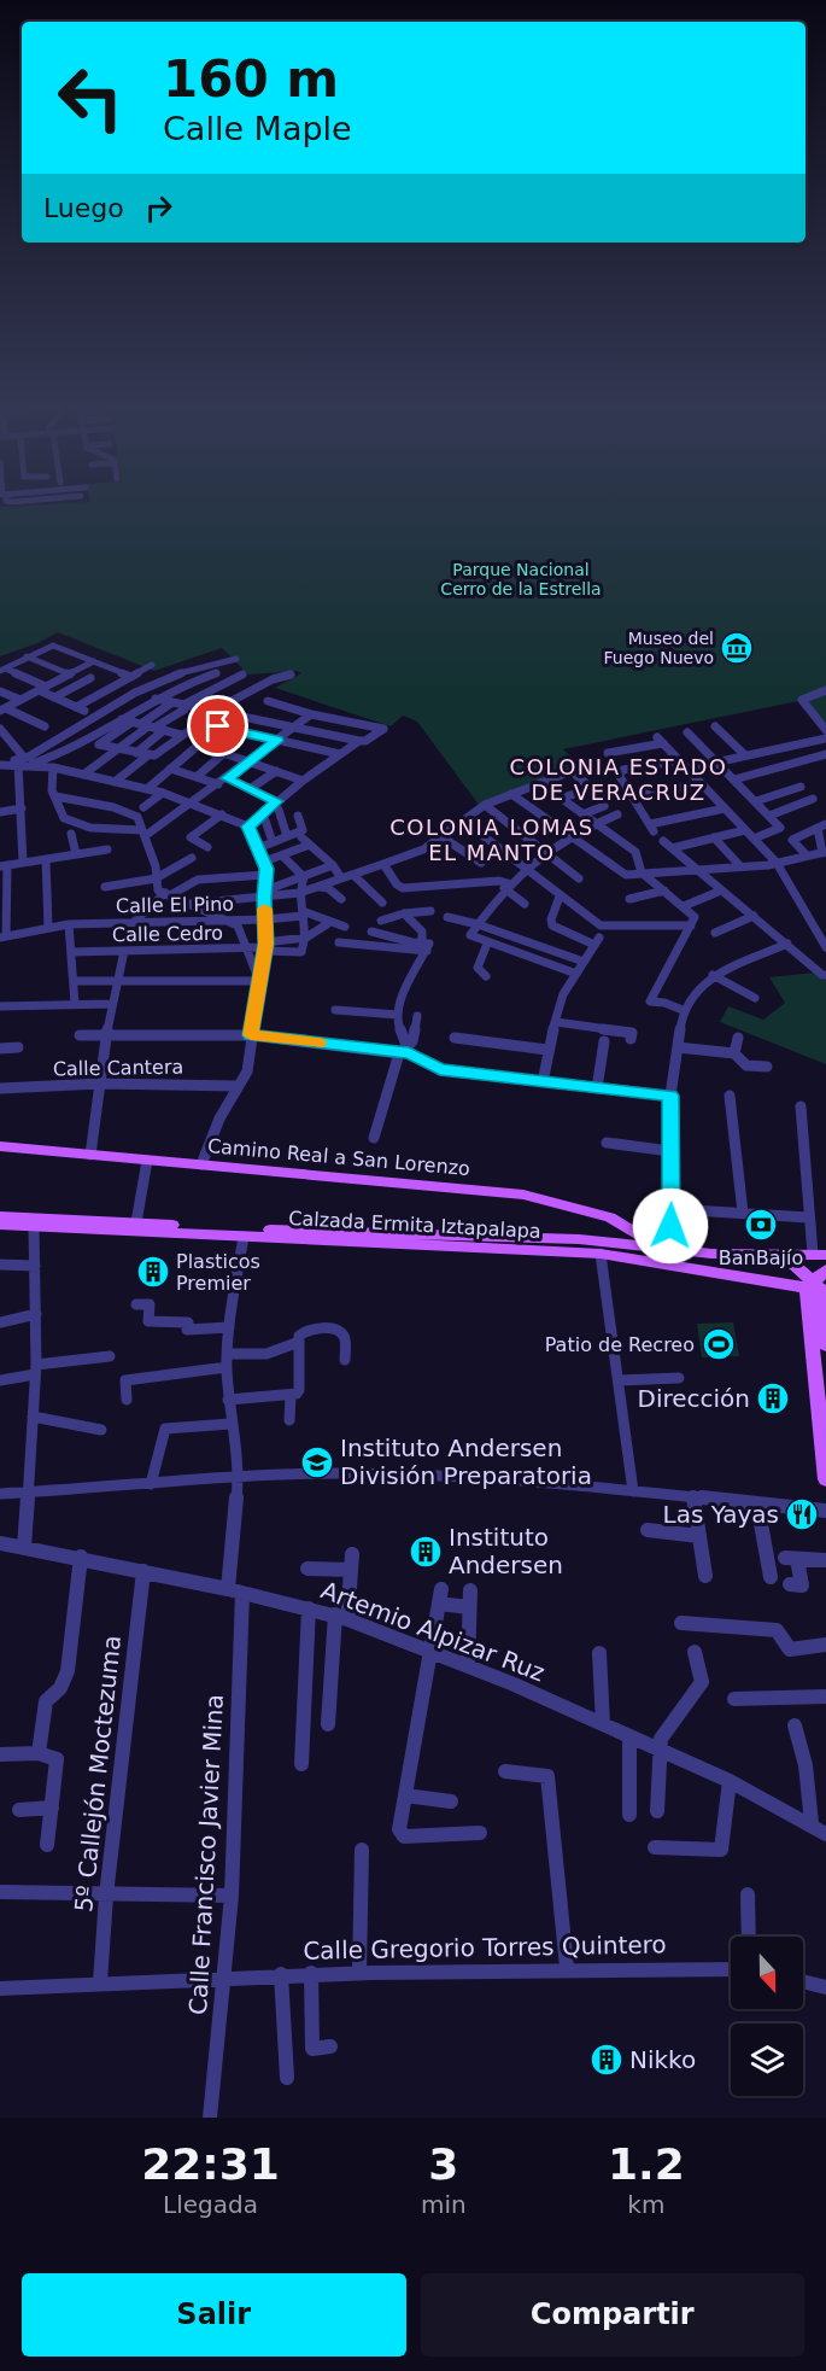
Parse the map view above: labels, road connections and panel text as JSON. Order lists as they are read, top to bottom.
{
  "streets": {
    "main road": ["Camino Real a San Lorenzo", "Calzada Ermita Iztapalapa"],
    "street": [
      "Calle El Pino",
      "Calle Cedro",
      "Calle Cantera",
      "Artemio Alpizar Ruz",
      "5º Callejón Moctezuma",
      "Calle Francisco Javier Mina",
      "Calle Gregorio Torres Quintero"
    ]
  },
  "crossings": [
    ["Camino Real a San Lorenzo", "Calzada Ermita Iztapalapa"],
    ["Calzada Ermita Iztapalapa", "Calle Francisco Javier Mina"],
    ["Artemio Alpizar Ruz", "5º Callejón Moctezuma"],
    ["Artemio Alpizar Ruz", "Calle Francisco Javier Mina"],
    ["5º Callejón Moctezuma", "Calle Gregorio Torres Quintero"],
    ["Calle Francisco Javier Mina", "Calle Gregorio Torres Quintero"]
  ],
  "districts": ["COLONIA ESTADO DE VERACRUZ", "COLONIA LOMAS EL MANTO"],
  "parks": ["Parque Nacional Cerro de la Estrella"],
  "places": {
    "museum": ["Museo del Fuego Nuevo"],
    "bank": ["BanBajío"],
    "building": [
      "Plasticos Premier",
      "Dirección",
      "Instituto Andersen",
      "Nikko"
    ],
    "sports": ["Patio de Recreo"],
    "school or university": ["Instituto Andersen División Preparatoria"],
    "restaurant": ["Las Yayas"]
  },
  "north": "bottom",
  "page": {
    "turn": ["160 m", "Calle Maple"],
    "then": "Luego",
    "eta": [
      "22:31",
      "Llegada",
      "3",
      "min",
      "1.2",
      "km"
    ],
    "buttons": ["Salir", "Compartir"]
  }
}
